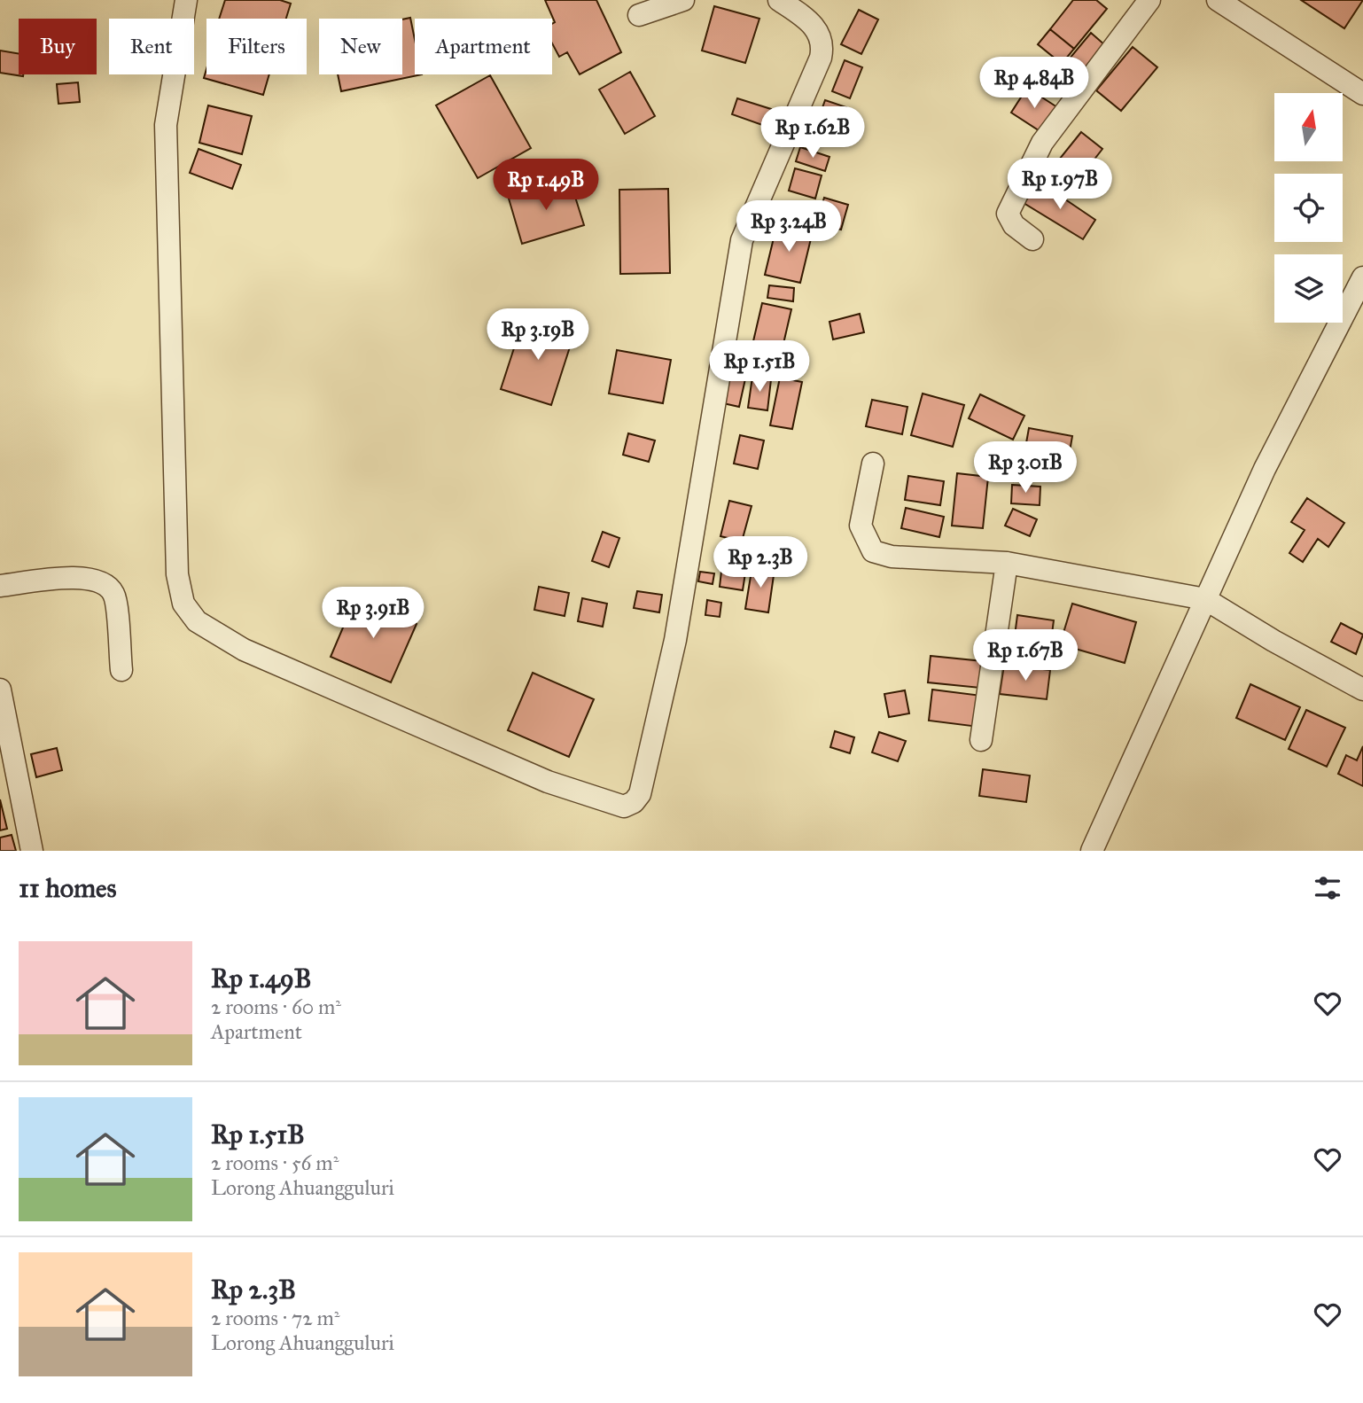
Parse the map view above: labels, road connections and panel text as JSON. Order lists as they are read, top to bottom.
{
  "north": "top",
  "page": {
    "chip": [
      "Buy",
      "Rent",
      "Filters",
      "New",
      "Apartment"
    ],
    "price": [
      "Rp 4.84B",
      "Rp 1.62B",
      "Rp 1.97B",
      "Rp 1.49B",
      "Rp 3.24B",
      "Rp 3.19B",
      "Rp 1.51B",
      "Rp 3.01B",
      "Rp 2.3B",
      "Rp 3.91B",
      "Rp 1.67B"
    ],
    "heading": "11 homes",
    "list": [
      {
        "name": "Rp 1.49B",
        "note": "2 rooms · 60 m² · Apartment"
      },
      {
        "name": "Rp 1.51B",
        "note": "2 rooms · 56 m² · Lorong Ahuangguluri"
      },
      {
        "name": "Rp 2.3B",
        "note": "2 rooms · 72 m² · Lorong Ahuangguluri"
      }
    ]
  }
}
